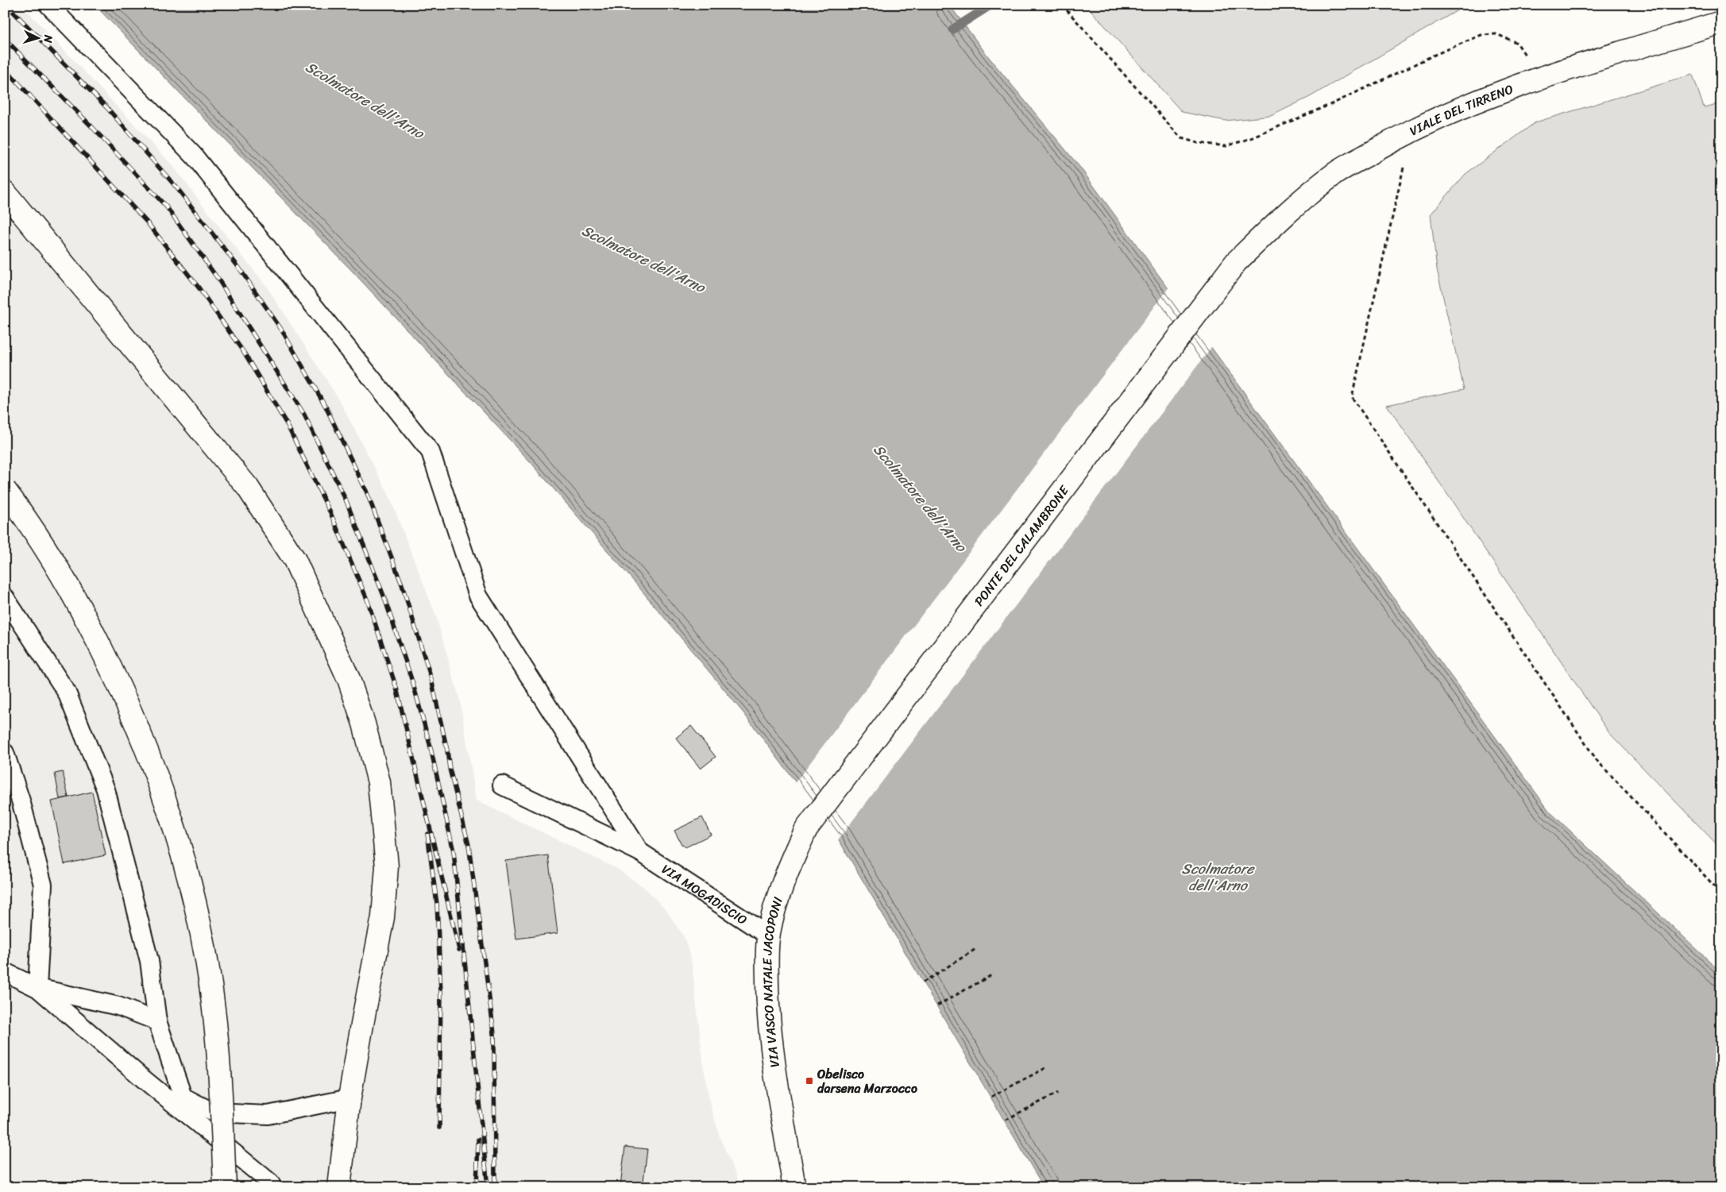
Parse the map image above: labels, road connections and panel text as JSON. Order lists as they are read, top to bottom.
{
  "streets": {
    "main road": ["VIALE DEL TIRRENO", "PONTE DEL CALAMBRONE", "VIA VASCO NATALE JACOPONI"],
    "lane": ["VIA MOGADISCIO"]
  },
  "crossings": [
    ["VIALE DEL TIRRENO", "PONTE DEL CALAMBRONE"],
    ["PONTE DEL CALAMBRONE", "VIA VASCO NATALE JACOPONI"],
    ["VIA MOGADISCIO", "VIA VASCO NATALE JACOPONI"]
  ],
  "water": ["Scolmatore dell'Arno"],
  "places": {
    "transit": ["Obelisco darsena Marzocco"]
  },
  "north": "right"
}
